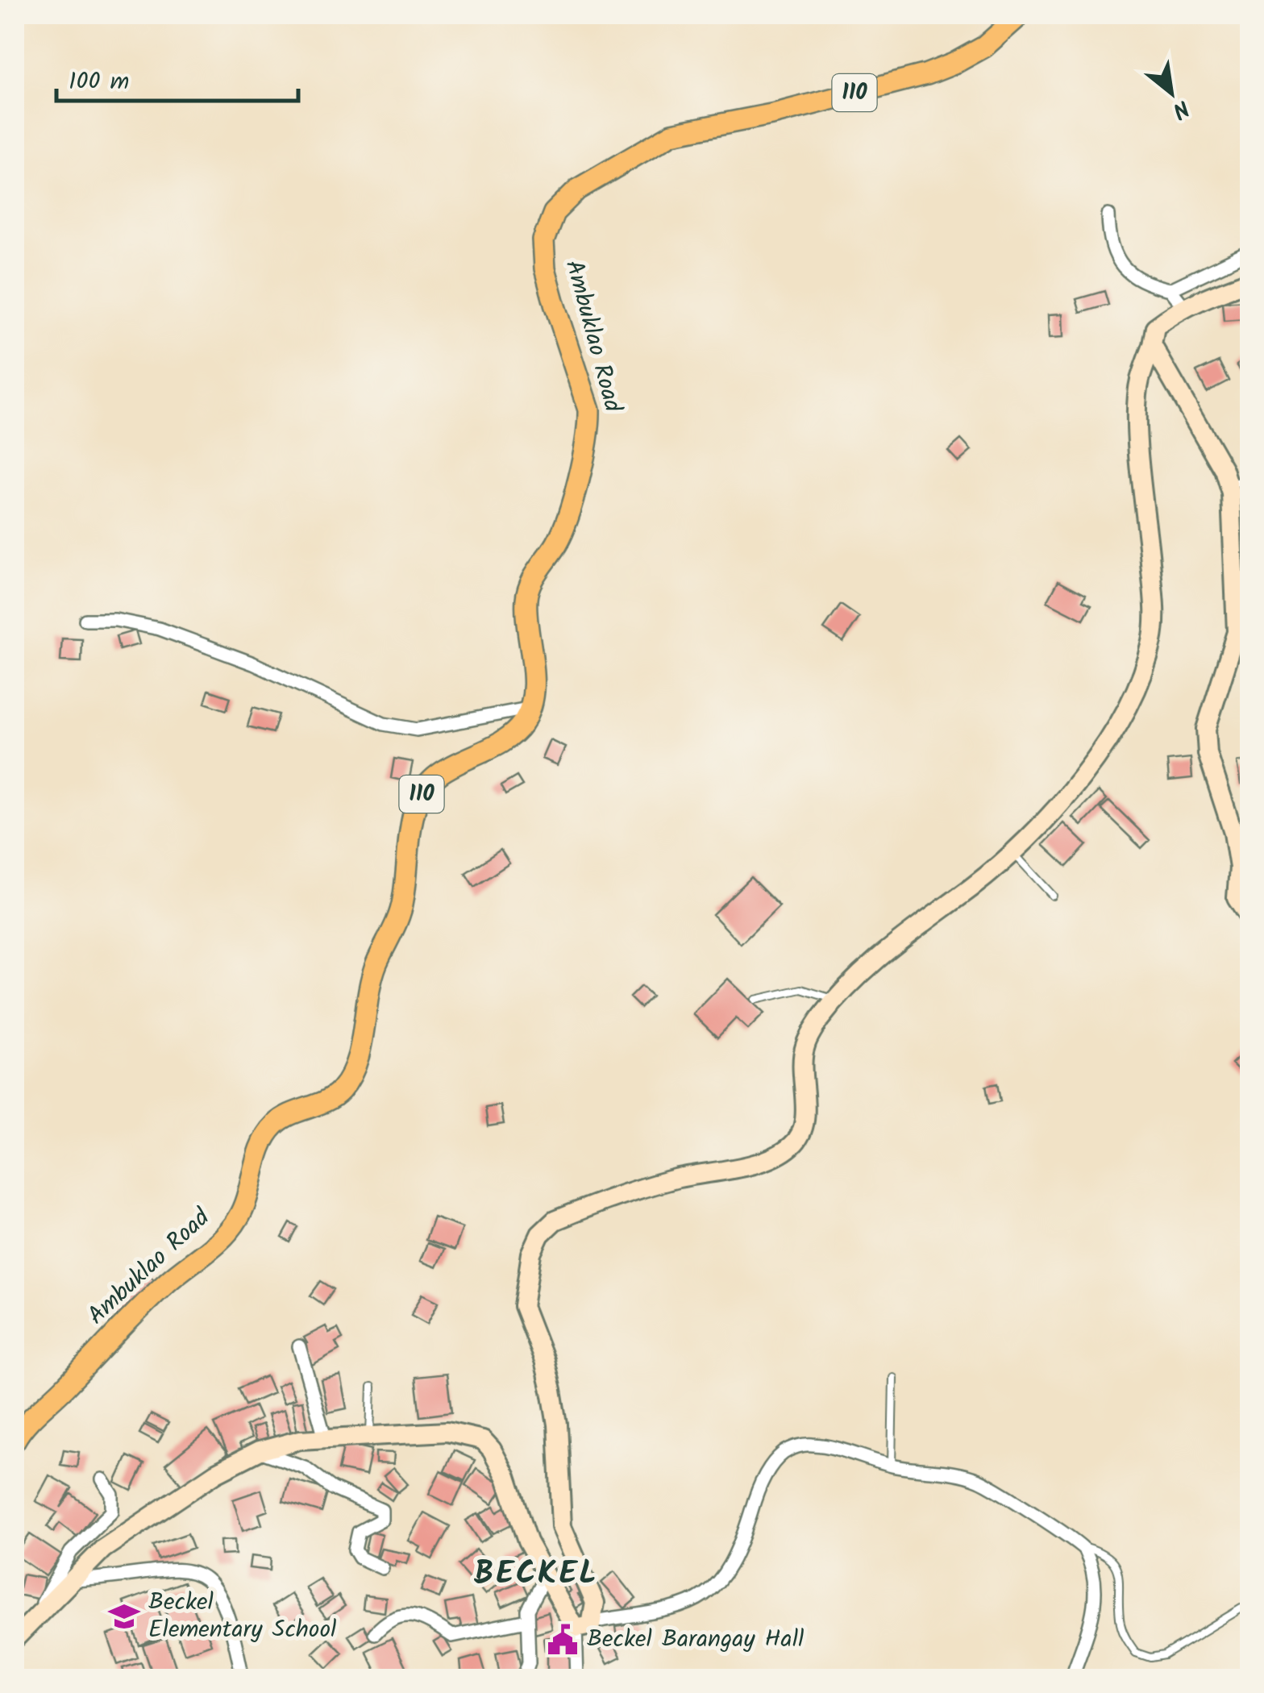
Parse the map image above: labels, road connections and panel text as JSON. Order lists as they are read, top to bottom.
{
  "streets": {
    "main road": ["110", "Ambuklao Road"]
  },
  "districts": ["BECKEL"],
  "places": {
    "school or university": ["Beckel Elementary School"],
    "public building": ["Beckel Barangay Hall"]
  },
  "scale_bar": "100 m",
  "north": "bottom right"
}
